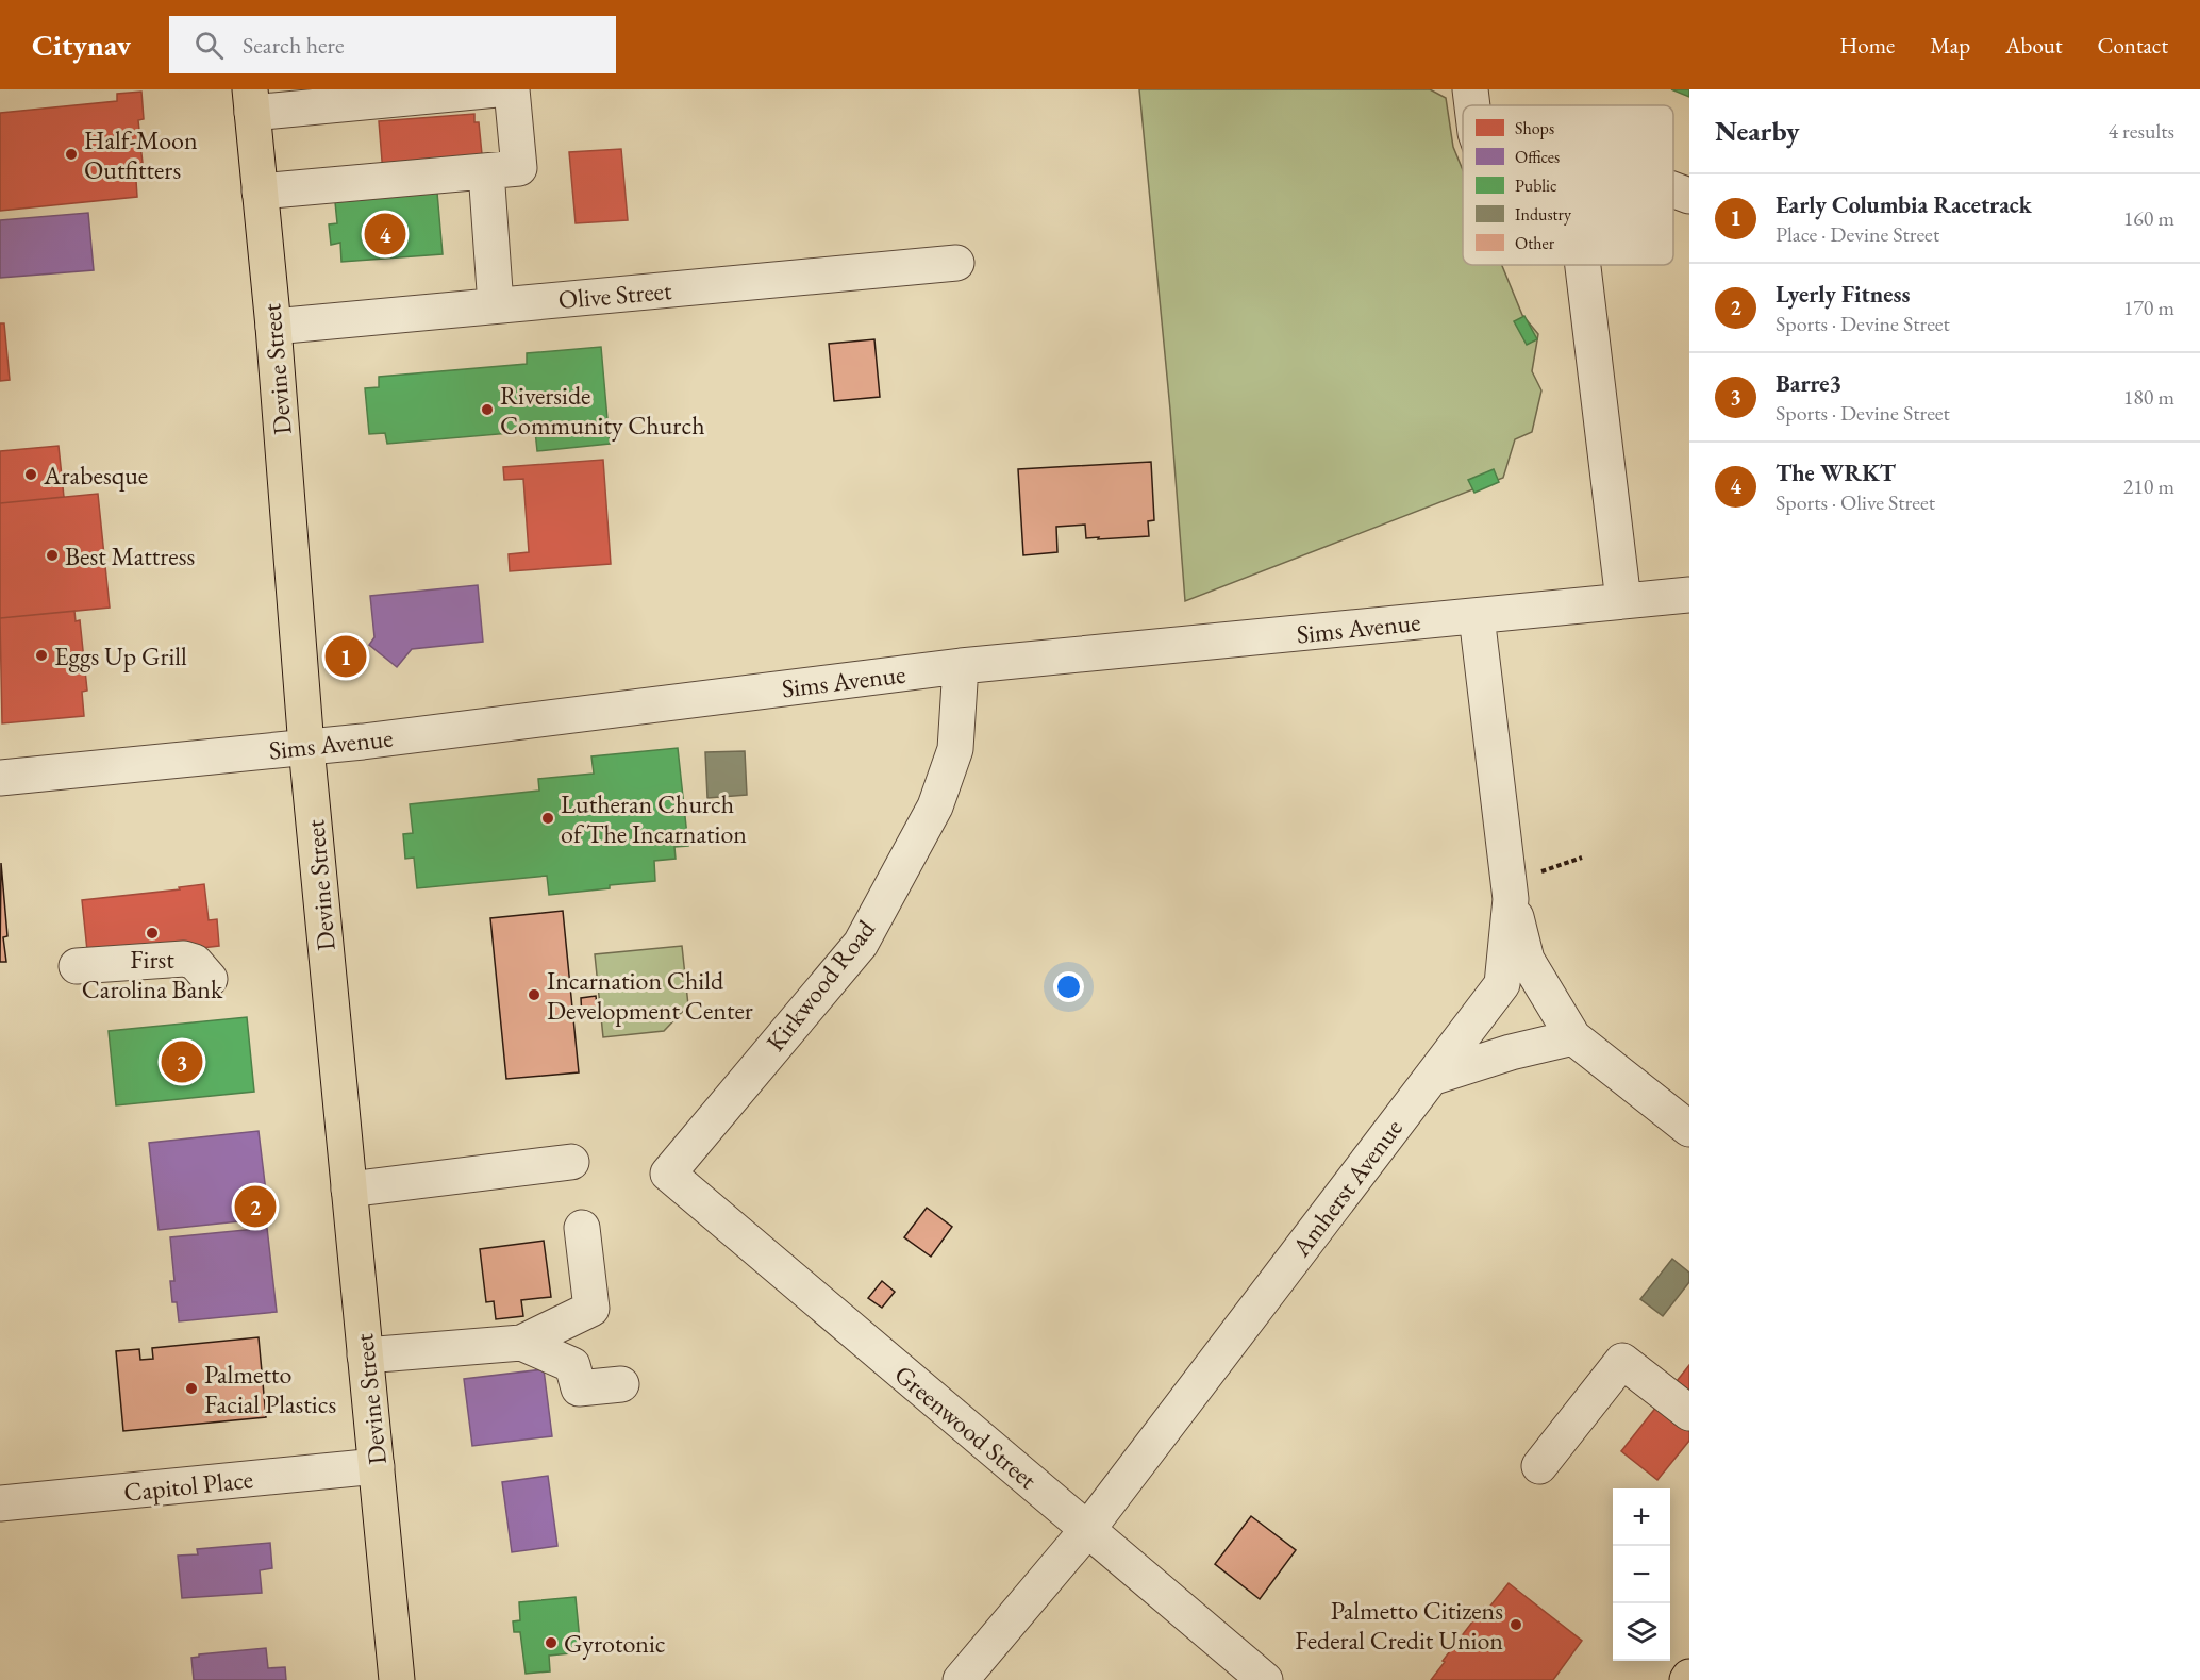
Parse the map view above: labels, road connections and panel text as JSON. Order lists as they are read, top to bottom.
{
  "streets": {
    "main road": ["Devine Street"],
    "street": [
      "Olive Street",
      "Sims Avenue",
      "Kirkwood Road",
      "Amherst Avenue",
      "Greenwood Street",
      "Capitol Place"
    ]
  },
  "crossings": [
    ["Olive Street", "Devine Street"],
    ["Devine Street", "Sims Avenue"],
    ["Devine Street", "Capitol Place"],
    ["Sims Avenue", "Kirkwood Road"],
    ["Sims Avenue", "Amherst Avenue"],
    ["Kirkwood Road", "Greenwood Street"],
    ["Amherst Avenue", "Greenwood Street"]
  ],
  "places": [
    "Half-Moon Outfitters",
    "Riverside Community Church",
    "Arabesque",
    "Best Mattress",
    "Eggs Up Grill",
    "Lutheran Church of The Incarnation",
    "First Carolina Bank",
    "Incarnation Child Development Center",
    "Palmetto Facial Plastics",
    "Palmetto Citizens Federal Credit Union",
    "Gyrotonic"
  ],
  "legend": [
    "Shops",
    "Offices",
    "Public",
    "Industry",
    "Other"
  ],
  "page": {
    "header": "Citynav",
    "search": "Search here",
    "nav": [
      "Home",
      "Map",
      "About",
      "Contact"
    ],
    "heading": ["Nearby", "4 results"],
    "list": [
      {
        "mark": "1",
        "name": "Early Columbia Racetrack",
        "note": "Place · Devine Street",
        "value": "160 m"
      },
      {
        "mark": "2",
        "name": "Lyerly Fitness",
        "note": "Sports · Devine Street",
        "value": "170 m"
      },
      {
        "mark": "3",
        "name": "Barre3",
        "note": "Sports · Devine Street",
        "value": "180 m"
      },
      {
        "mark": "4",
        "name": "The WRKT",
        "note": "Sports · Olive Street",
        "value": "210 m"
      }
    ],
    "pins": [
      "4",
      "1",
      "3",
      "2"
    ],
    "map_buttons": ["+", "−"]
  }
}
